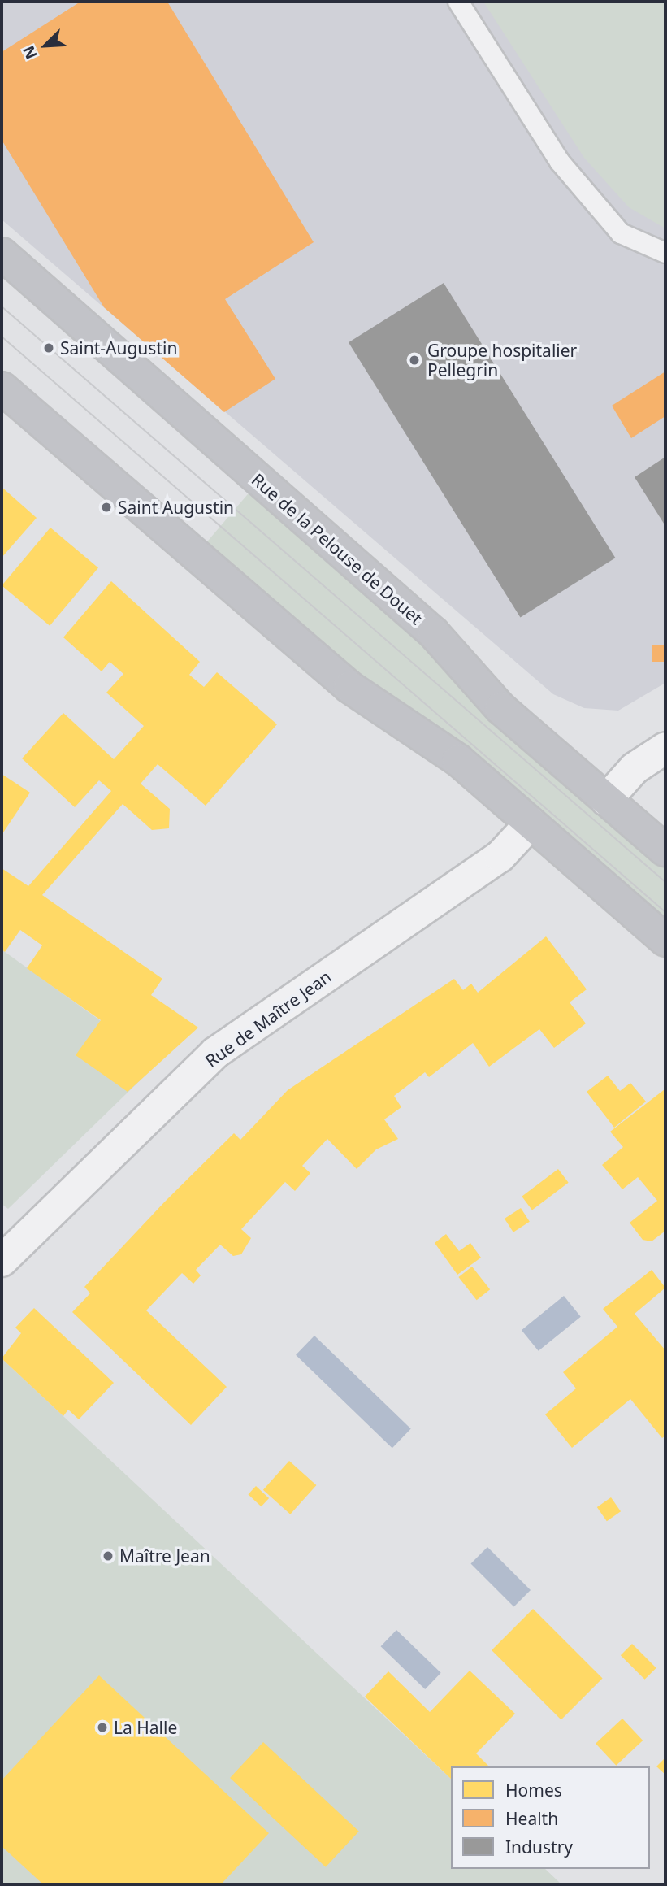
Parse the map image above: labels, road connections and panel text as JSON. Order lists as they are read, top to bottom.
{
  "streets": {
    "main road": ["Rue de la Pelouse de Douet"],
    "street": ["Rue de Maître Jean"]
  },
  "places": [
    "Saint-Augustin",
    "Groupe hospitalier Pellegrin",
    "Saint Augustin",
    "Maître Jean",
    "La Halle"
  ],
  "legend": ["Homes", "Health", "Industry"],
  "north": "bottom left"
}
